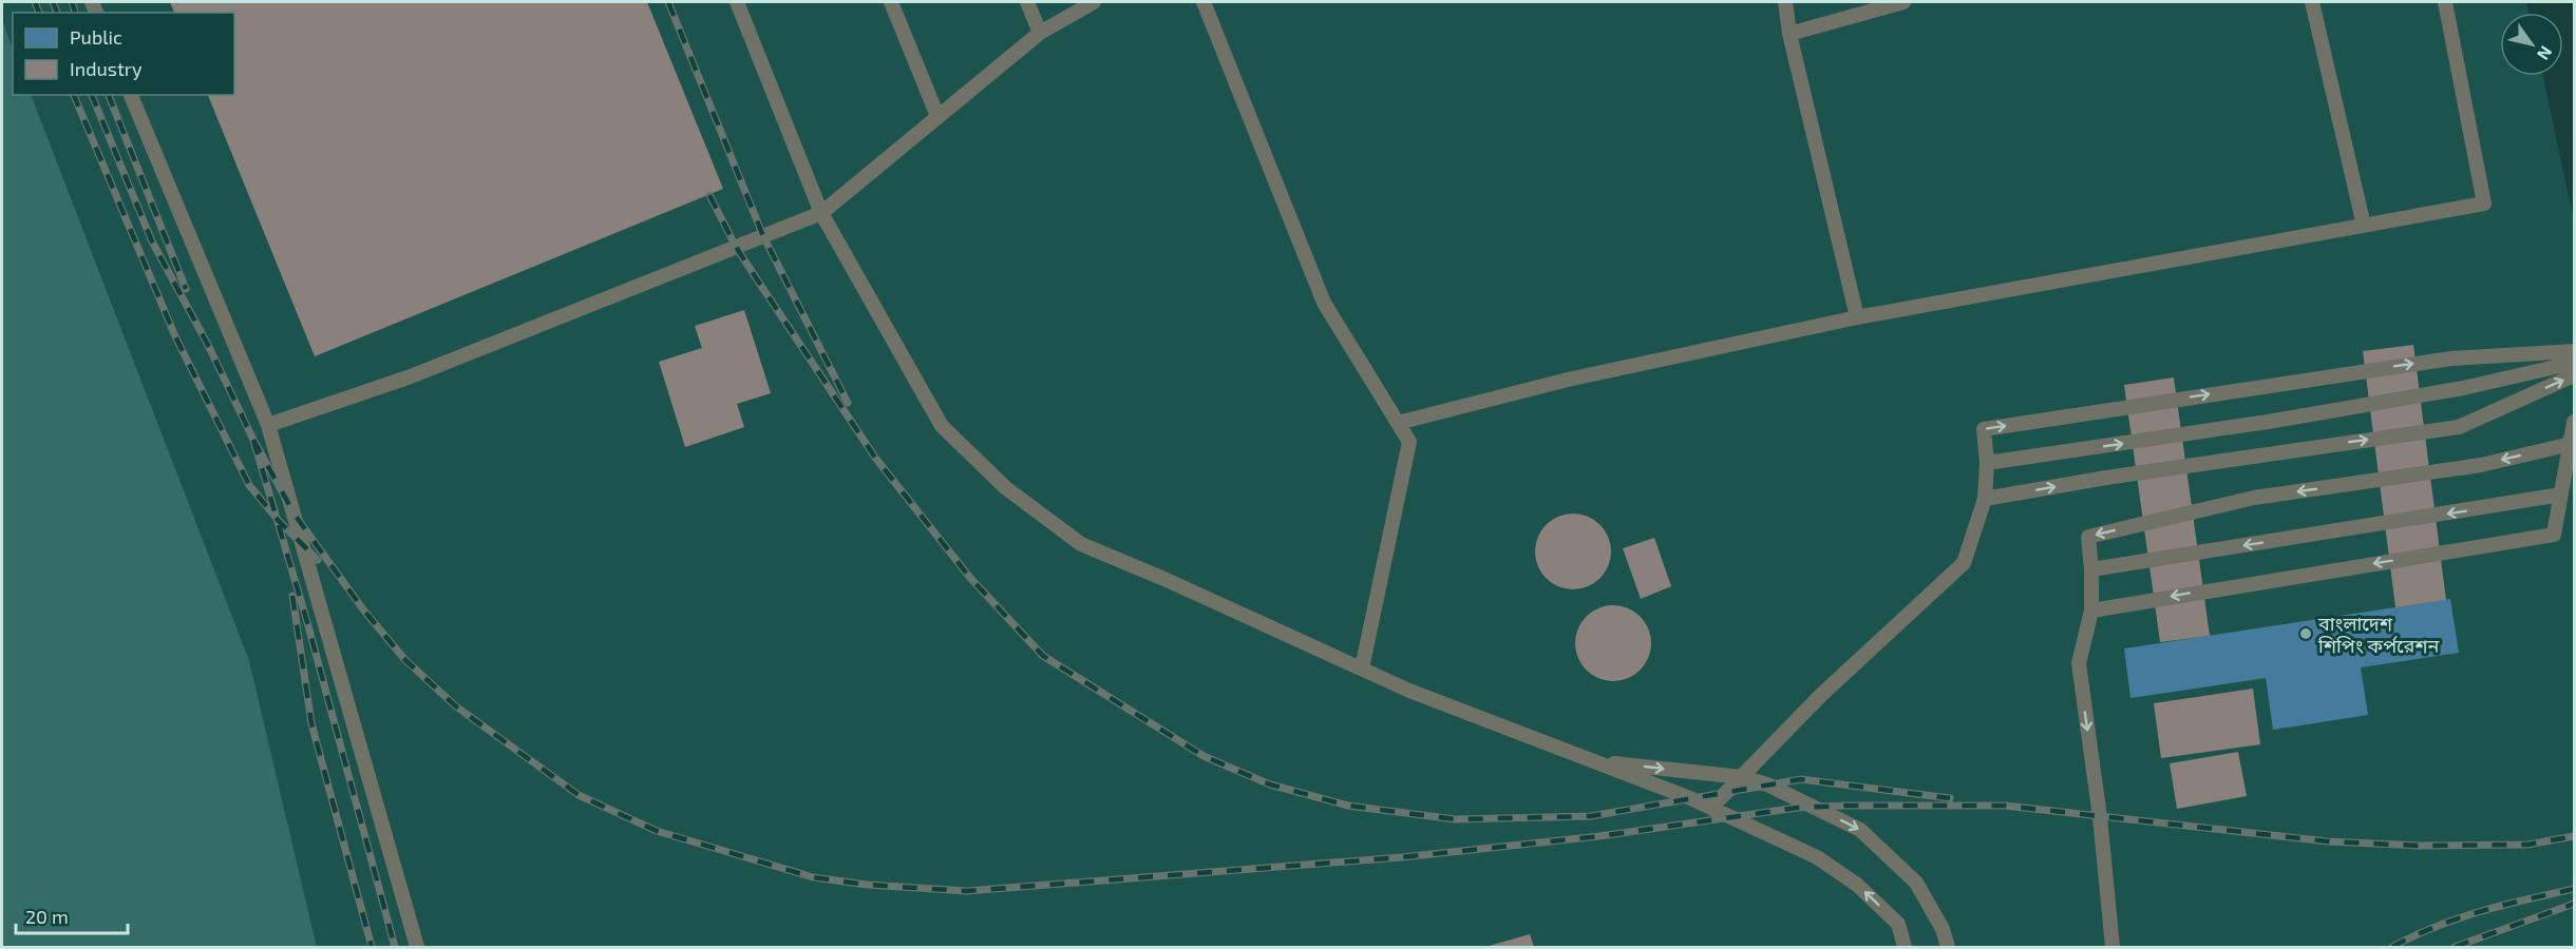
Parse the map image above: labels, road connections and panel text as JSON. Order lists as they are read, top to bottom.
{
  "places": ["বাংলাদেশ শিপিং কর্পরেশন"],
  "legend": ["Public", "Industry"],
  "scale_bar": "20 m",
  "north": "bottom right"
}
